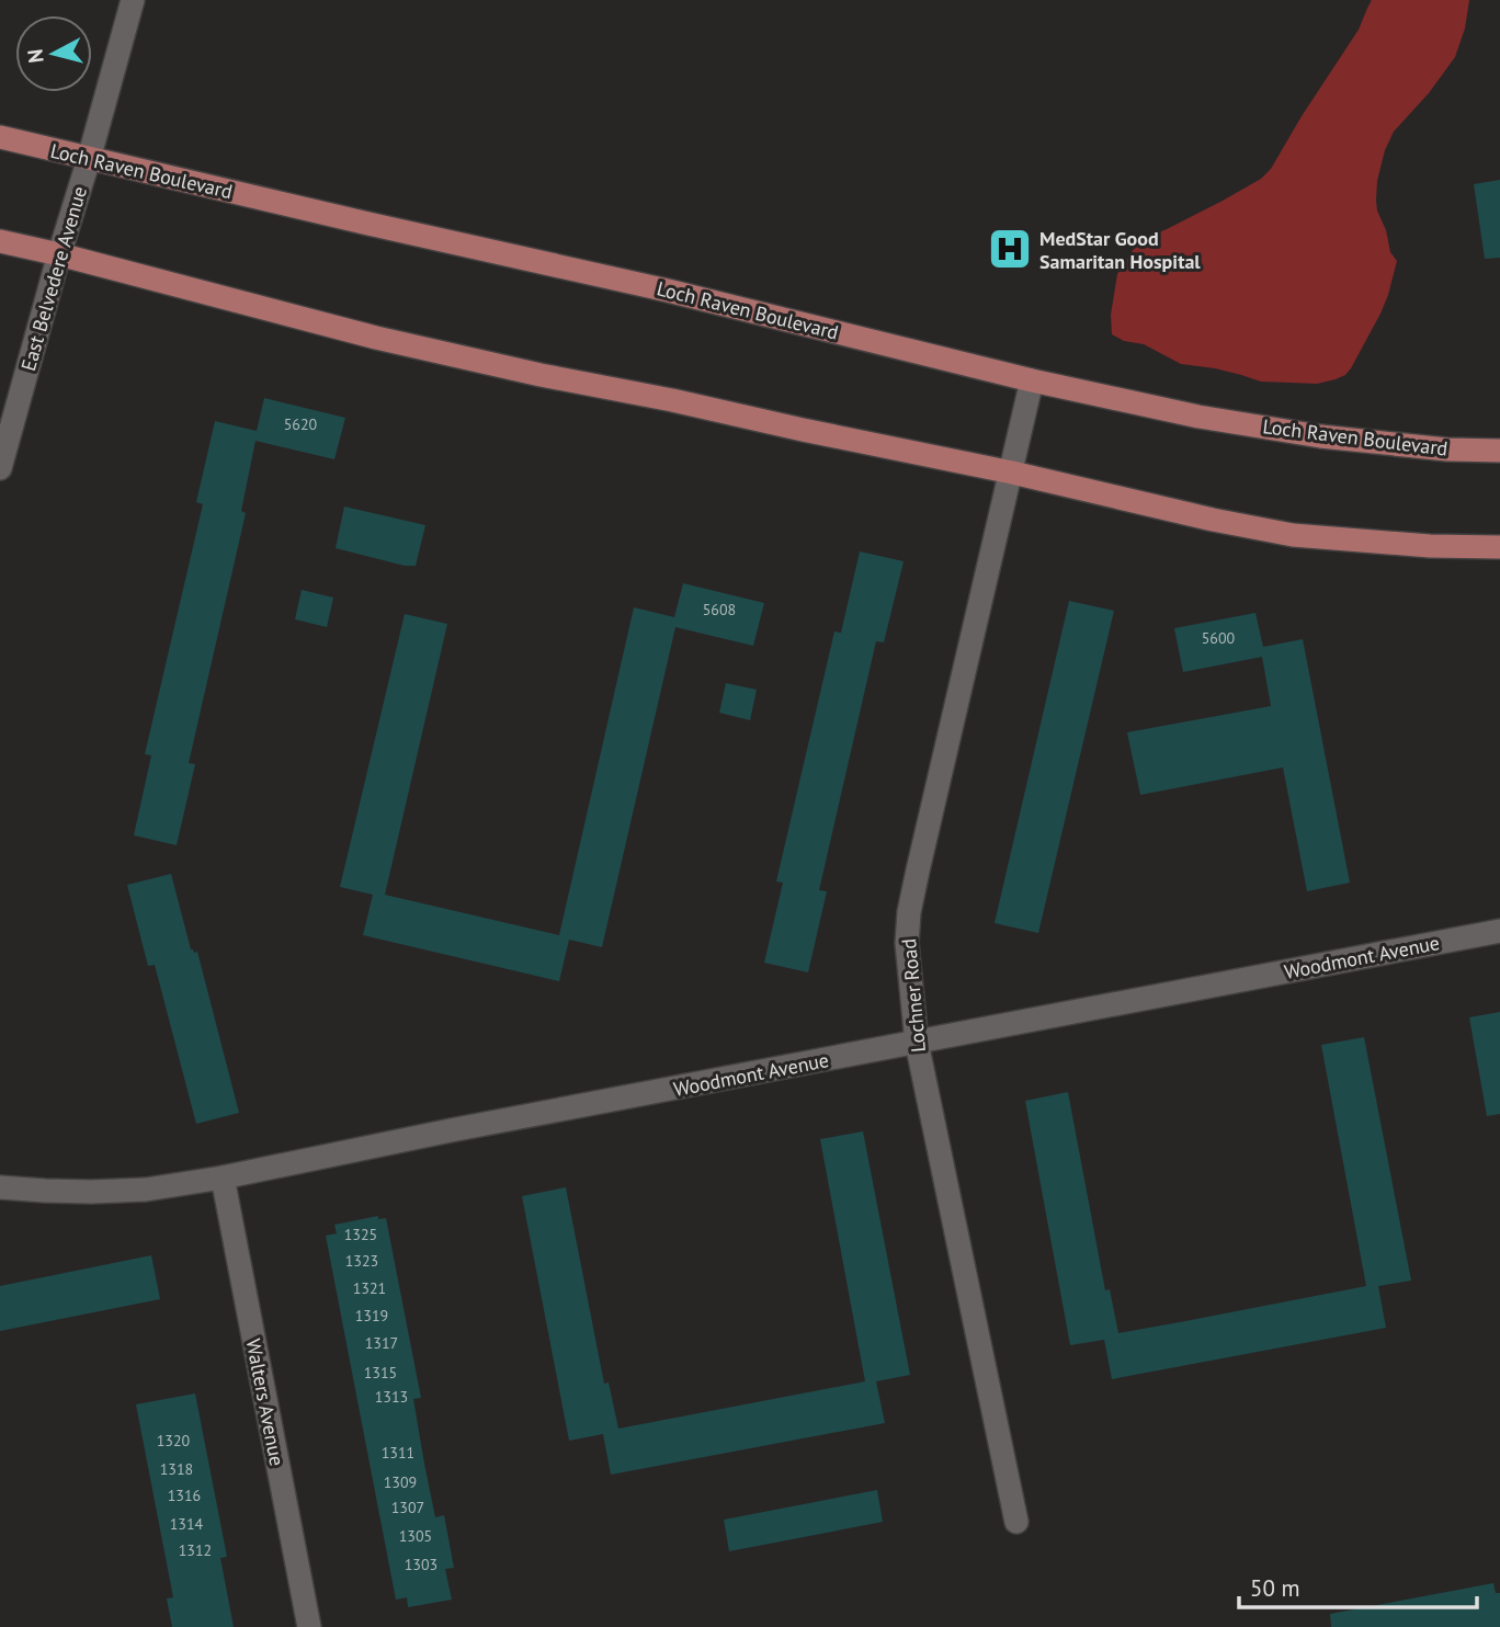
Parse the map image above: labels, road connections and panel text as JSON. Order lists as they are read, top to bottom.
{
  "streets": {
    "main road": ["Loch Raven Boulevard"],
    "street": [
      "East Belvedere Avenue",
      "Woodmont Avenue",
      "Lochner Road",
      "Walters Avenue"
    ]
  },
  "crossings": [
    ["Loch Raven Boulevard", "East Belvedere Avenue"],
    ["Loch Raven Boulevard", "Lochner Road"],
    ["Woodmont Avenue", "Lochner Road"],
    ["Woodmont Avenue", "Walters Avenue"]
  ],
  "places": {
    "hospital": ["MedStar Good Samaritan Hospital"]
  },
  "house_numbers": [
    "5620",
    "5608",
    "5600",
    "1325",
    "1323",
    "1321",
    "1319",
    "1317",
    "1315",
    "1313",
    "1320",
    "1311",
    "1318",
    "1309",
    "1316",
    "1307",
    "1314",
    "1305",
    "1312",
    "1303"
  ],
  "scale_bar": "50 m",
  "north": "left"
}
